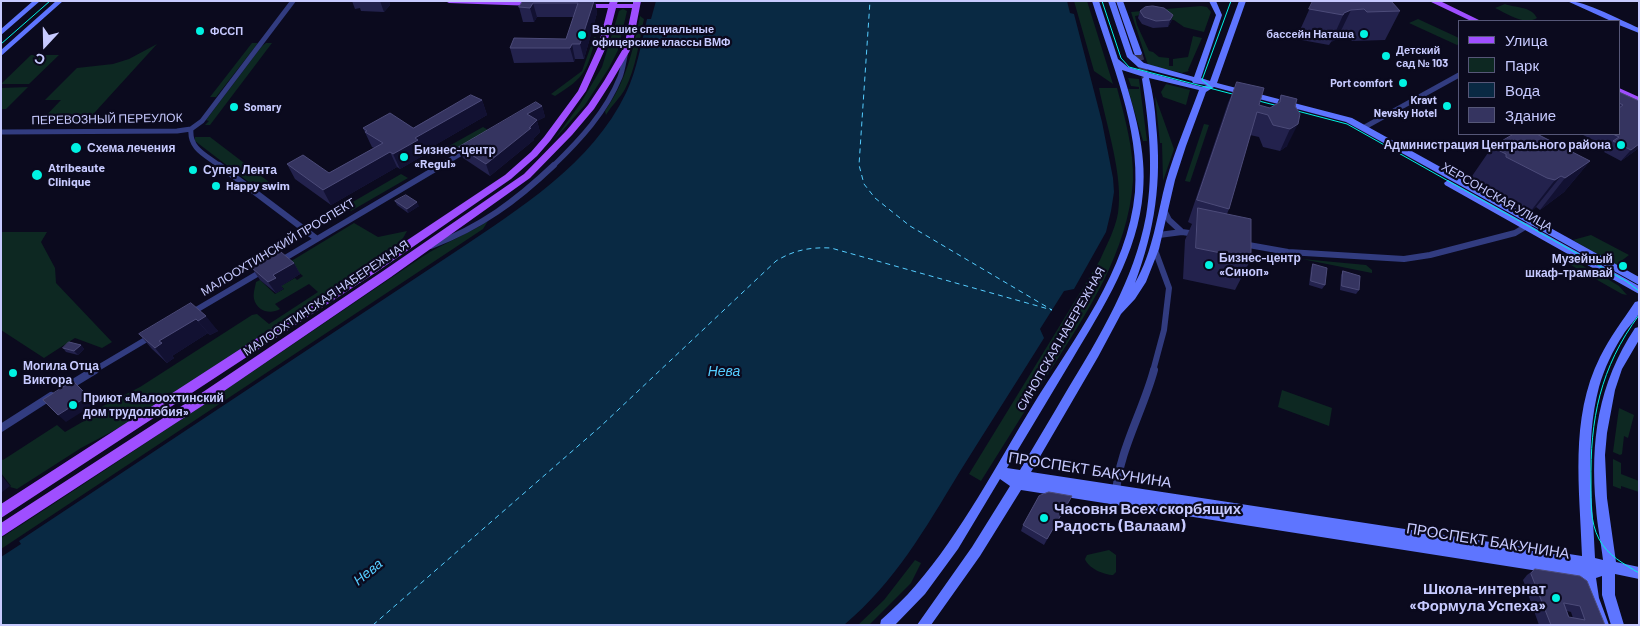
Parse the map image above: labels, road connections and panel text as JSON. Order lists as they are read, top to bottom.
{
  "streets": {
    "main road": [
      "ХЕРСОНСКАЯ УЛИЦА",
      "МАЛООХТИНСКАЯ НАБЕРЕЖНАЯ",
      "СИНОПСКАЯ НАБЕРЕЖНАЯ",
      "ПРОСПЕКТ БАКУНИНА"
    ],
    "street": ["ПЕРЕВОЗНЫЙ ПЕРЕУЛОК", "МАЛООХТИНСКИЙ ПРОСПЕКТ"]
  },
  "crossings": [
    ["ПЕРЕВОЗНЫЙ ПЕРЕУЛОК", "МАЛООХТИНСКИЙ ПРОСПЕКТ"],
    ["ХЕРСОНСКАЯ УЛИЦА", "СИНОПСКАЯ НАБЕРЕЖНАЯ"],
    ["СИНОПСКАЯ НАБЕРЕЖНАЯ", "ПРОСПЕКТ БАКУНИНА"]
  ],
  "water": ["Нева"],
  "places": [
    "ФССП",
    "бассейн Наташа",
    "Высшие специальные офицерские классы ВМФ",
    "Детский сад № 103",
    "Port comfort",
    "Kravt Nevsky Hotel",
    "Somary",
    "Администрация Центрального района",
    "Схема лечения",
    "Бизнес-центр «Regul»",
    "Супер Лента",
    "Atribeaute Clinique",
    "Happy swim",
    "Бизнес-центр «Синоп»",
    "Музейный шкаф-трамвай",
    "Могила Отца Виктора",
    "Приют «Малоохтинский дом трудолюбия»",
    "Часовня Всех скорбящих Радость (Валаам)",
    "Школа-интернат «Формула Успеха»"
  ],
  "legend": [
    "Улица",
    "Парк",
    "Вода",
    "Здание"
  ],
  "north": "bottom"
}
